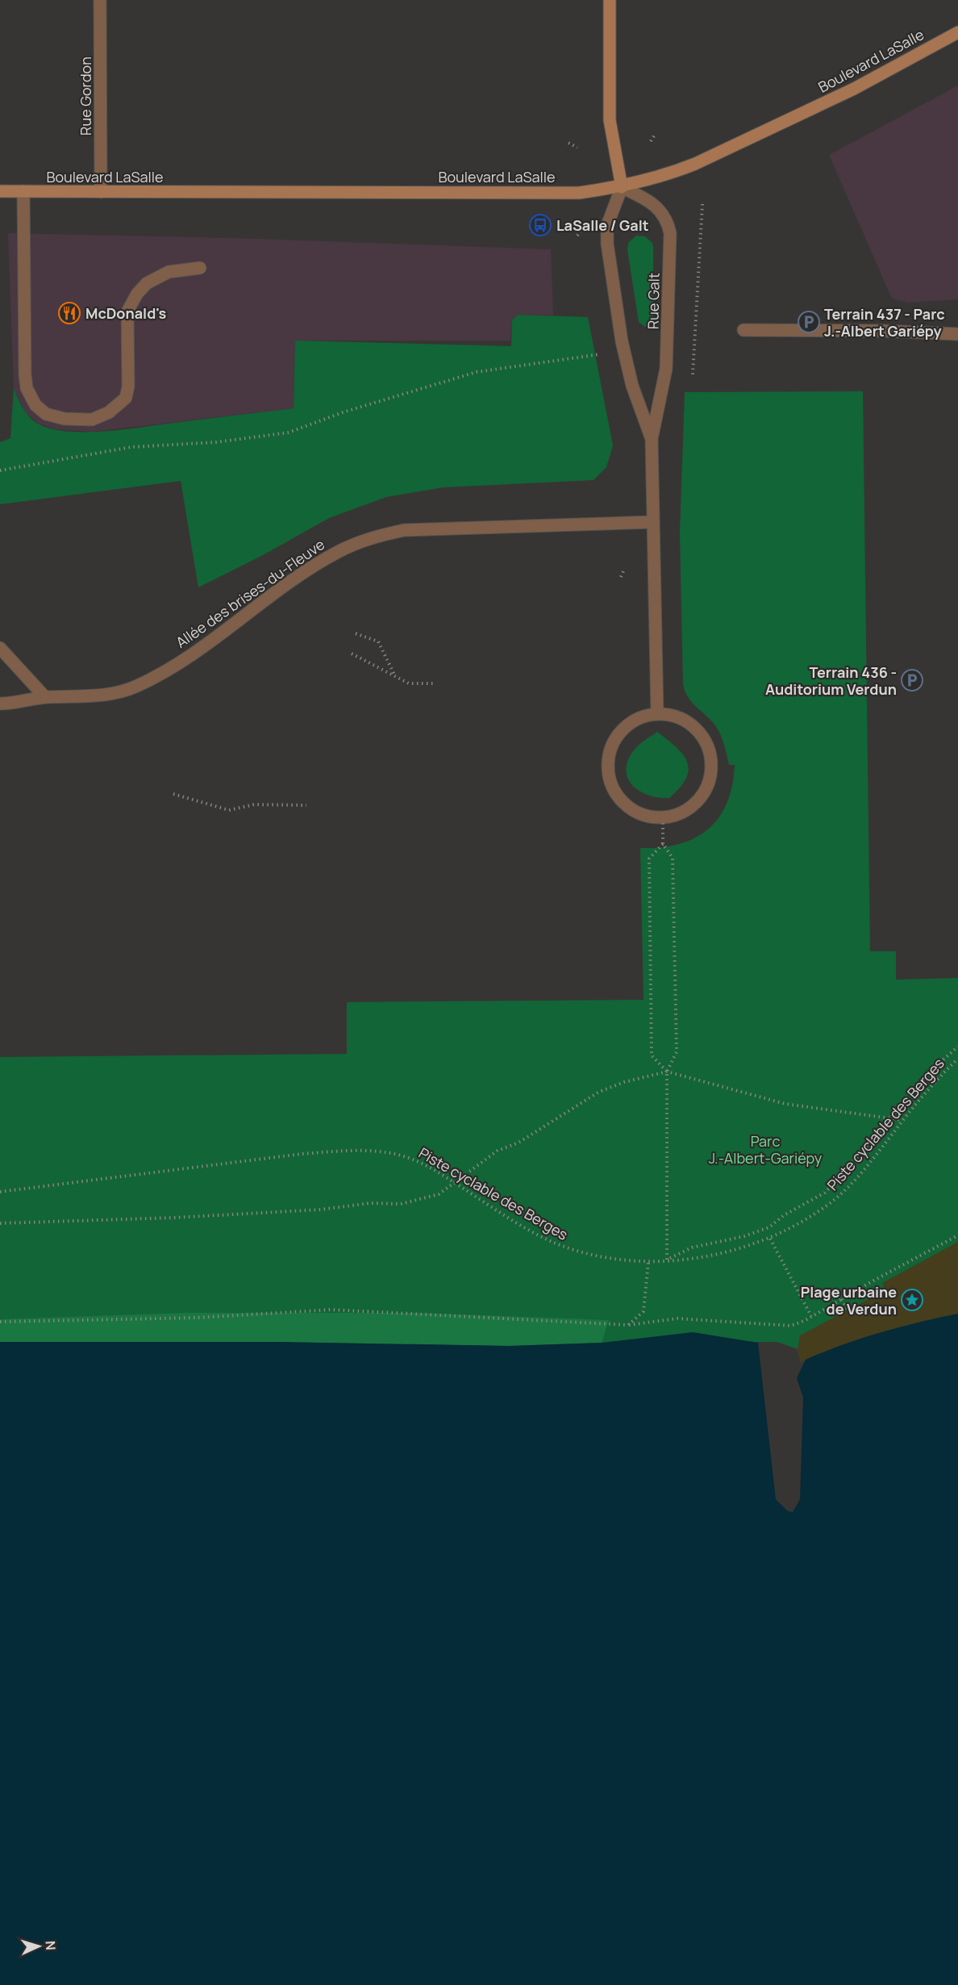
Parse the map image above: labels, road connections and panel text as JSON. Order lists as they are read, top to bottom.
{
  "streets": {
    "main road": ["Boulevard LaSalle"],
    "street": ["Rue Gordon", "Rue Galt", "Allée des brises-du-Fleuve"],
    "path": ["Piste cyclable des Berges"]
  },
  "crossings": [
    ["Boulevard LaSalle", "Rue Gordon"],
    ["Boulevard LaSalle", "Rue Galt"],
    ["Rue Galt", "Allée des brises-du-Fleuve"]
  ],
  "parks": ["Parc J.-Albert-Gariépy"],
  "places": {
    "bus stop": ["LaSalle / Galt"],
    "restaurant": ["McDonald's"],
    "parking": ["Terrain 437 - Parc J.-Albert Gariépy", "Terrain 436 - Auditorium Verdun"],
    "place": ["Plage urbaine de Verdun"]
  },
  "north": "right"
}
